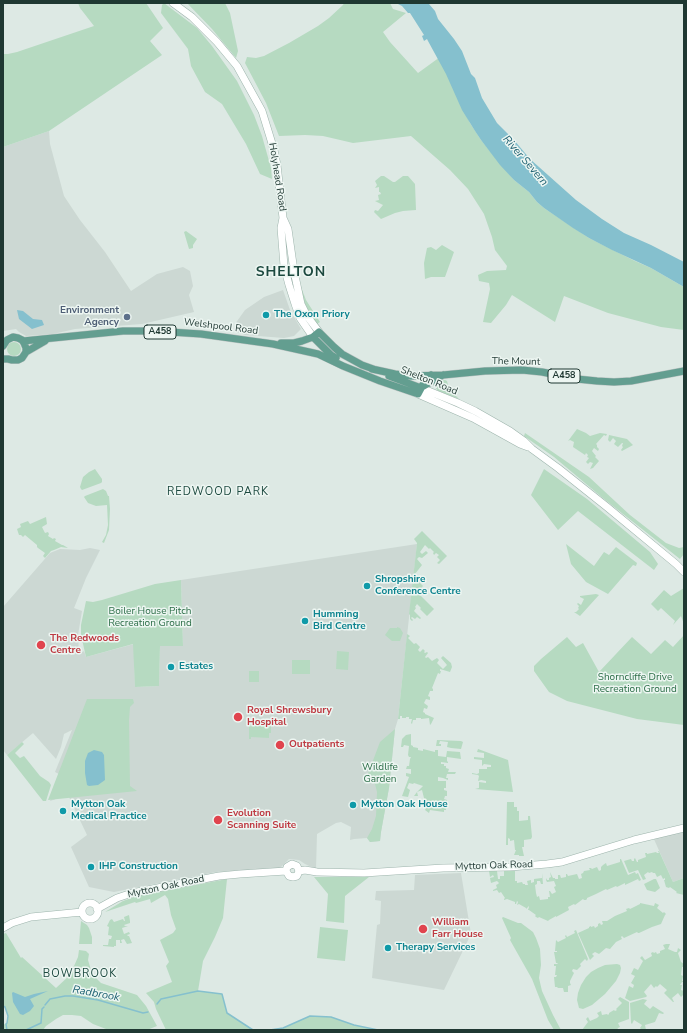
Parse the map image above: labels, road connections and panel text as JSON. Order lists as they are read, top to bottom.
{
  "streets": {
    "main road": [
      "Holyhead Road",
      "Welshpool Road",
      "A458",
      "The Mount",
      "Shelton Road",
      "Mytton Oak Road"
    ]
  },
  "crossings": [
    ["Holyhead Road", "Welshpool Road"],
    ["Holyhead Road", "A458"],
    ["Holyhead Road", "Shelton Road"],
    ["Welshpool Road", "A458"],
    ["Welshpool Road", "The Mount"],
    ["Welshpool Road", "Shelton Road"],
    ["A458", "Shelton Road"],
    ["The Mount", "Shelton Road"]
  ],
  "districts": ["SHELTON", "REDWOOD PARK", "BOWBROOK"],
  "water": ["River Severn", "Radbrook"],
  "parks": ["Boiler House Pitch Recreation Ground", "Shorncliffe Drive Recreation Ground", "Wildlife Garden"],
  "places": [
    "The Oxon Priory",
    "Environment Agency",
    "Shropshire Conference Centre",
    "Humming Bird Centre",
    "The Redwoods Centre",
    "Estates",
    "Royal Shrewsbury Hospital",
    "Outpatients",
    "Mytton Oak House",
    "Mytton Oak Medical Practice",
    "Evolution Scanning Suite",
    "IHP Construction",
    "William Farr House",
    "Therapy Services"
  ]
}
